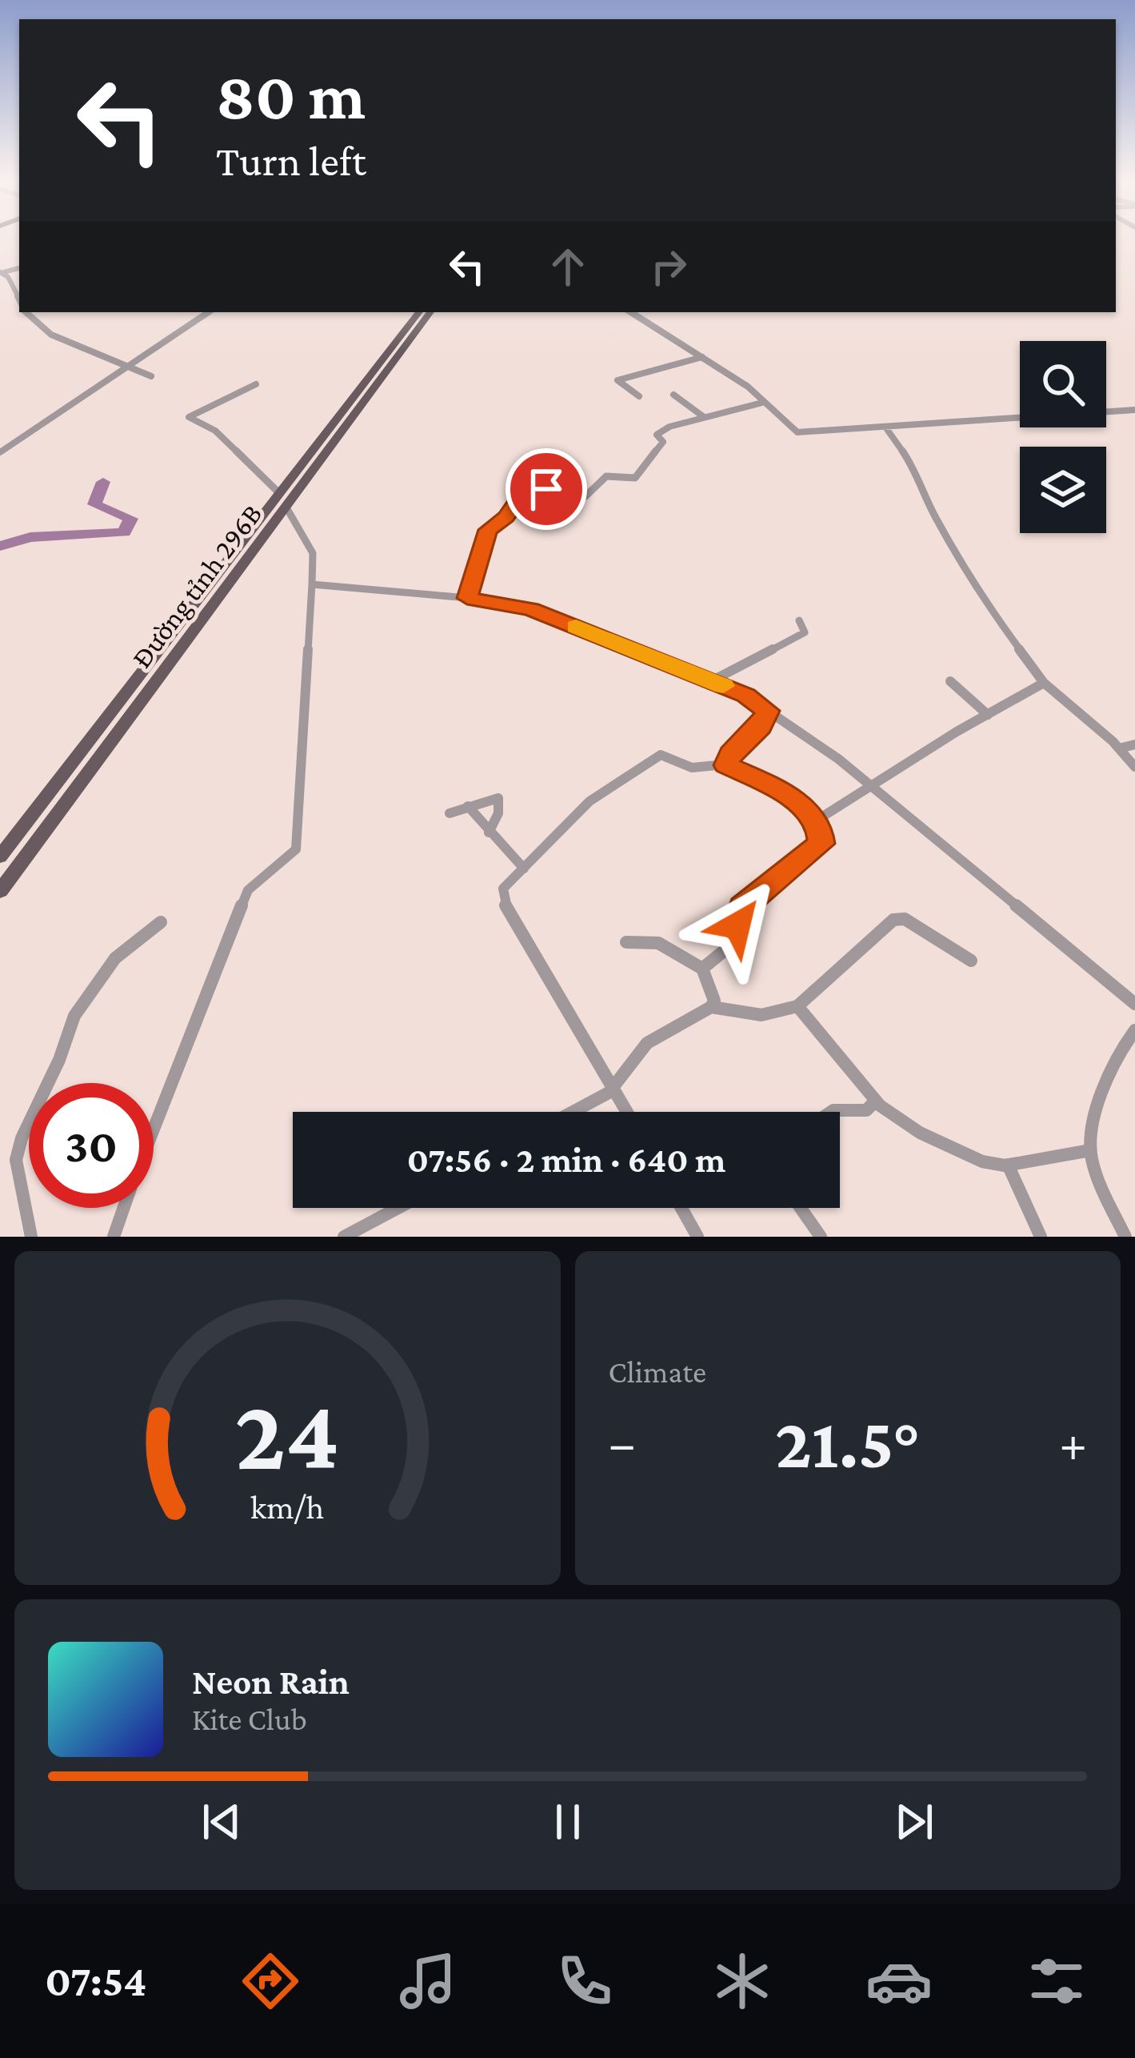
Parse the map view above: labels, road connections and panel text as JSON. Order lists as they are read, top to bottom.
{
  "streets": {
    "main road": ["Đường tỉnh 296B"]
  },
  "page": {
    "turn": ["80 m", "Turn left"],
    "limit": "30",
    "trip": "07:56 · 2 min · 640 m",
    "tile": "Climate",
    "heat": ["−", "21.5°", "+"],
    "song": ["Neon Rain", "Kite Club"],
    "tabs": "07:54",
    "gauge": ["24", "km/h"]
  }
}
